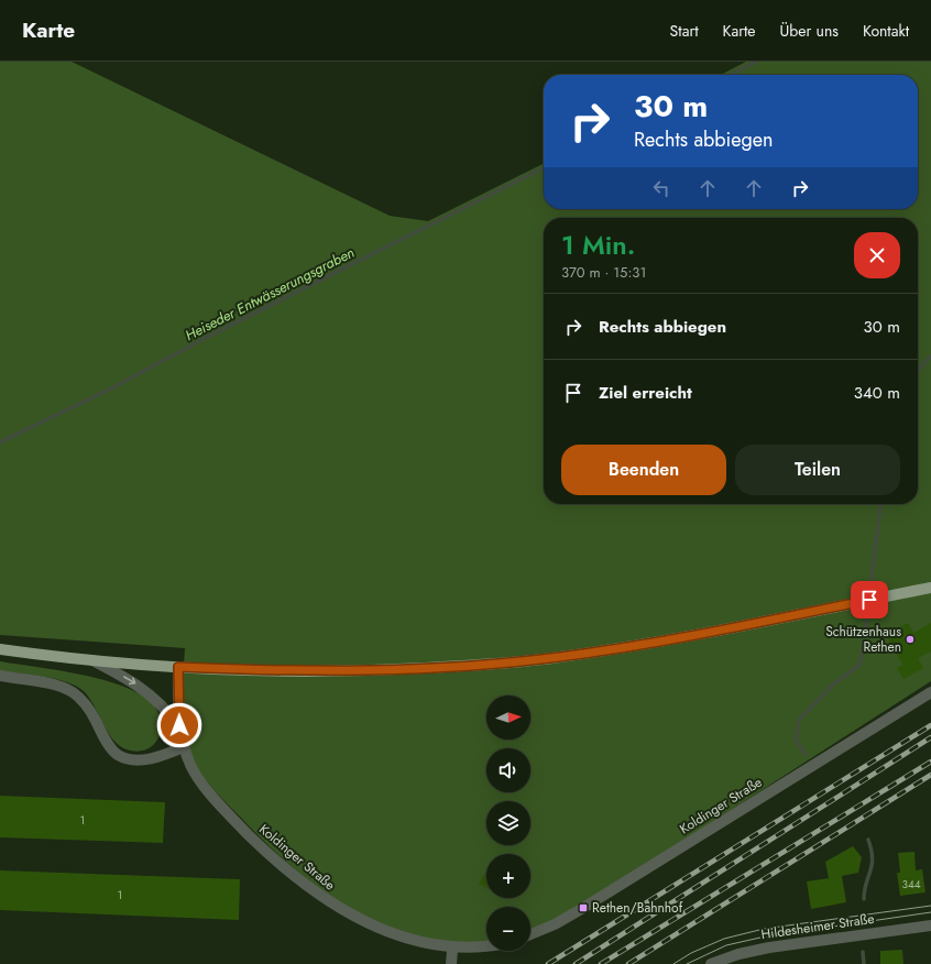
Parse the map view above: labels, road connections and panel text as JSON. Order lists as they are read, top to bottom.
{
  "streets": {
    "street": ["Koldinger Straße", "Hildesheimer Straße"]
  },
  "water": ["Heiseder Entwässerungsgraben"],
  "places": {
    "other": ["Schützenhaus Rethen"],
    "transit": ["Rethen/Bahnhof"]
  },
  "house_numbers": ["1", "344", "1"],
  "north": "right",
  "page": {
    "header": "Karte",
    "nav": [
      "Start",
      "Karte",
      "Über uns",
      "Kontakt"
    ],
    "turn": ["30 m", "Rechts abbiegen"],
    "heading": ["1 Min.", "370 m · 15:31"],
    "list": [
      {
        "name": "Rechts abbiegen",
        "value": "30 m"
      },
      {
        "name": "Ziel erreicht",
        "value": "340 m"
      }
    ],
    "buttons": ["Beenden", "Teilen"],
    "map_buttons": ["+", "−"]
  }
}
